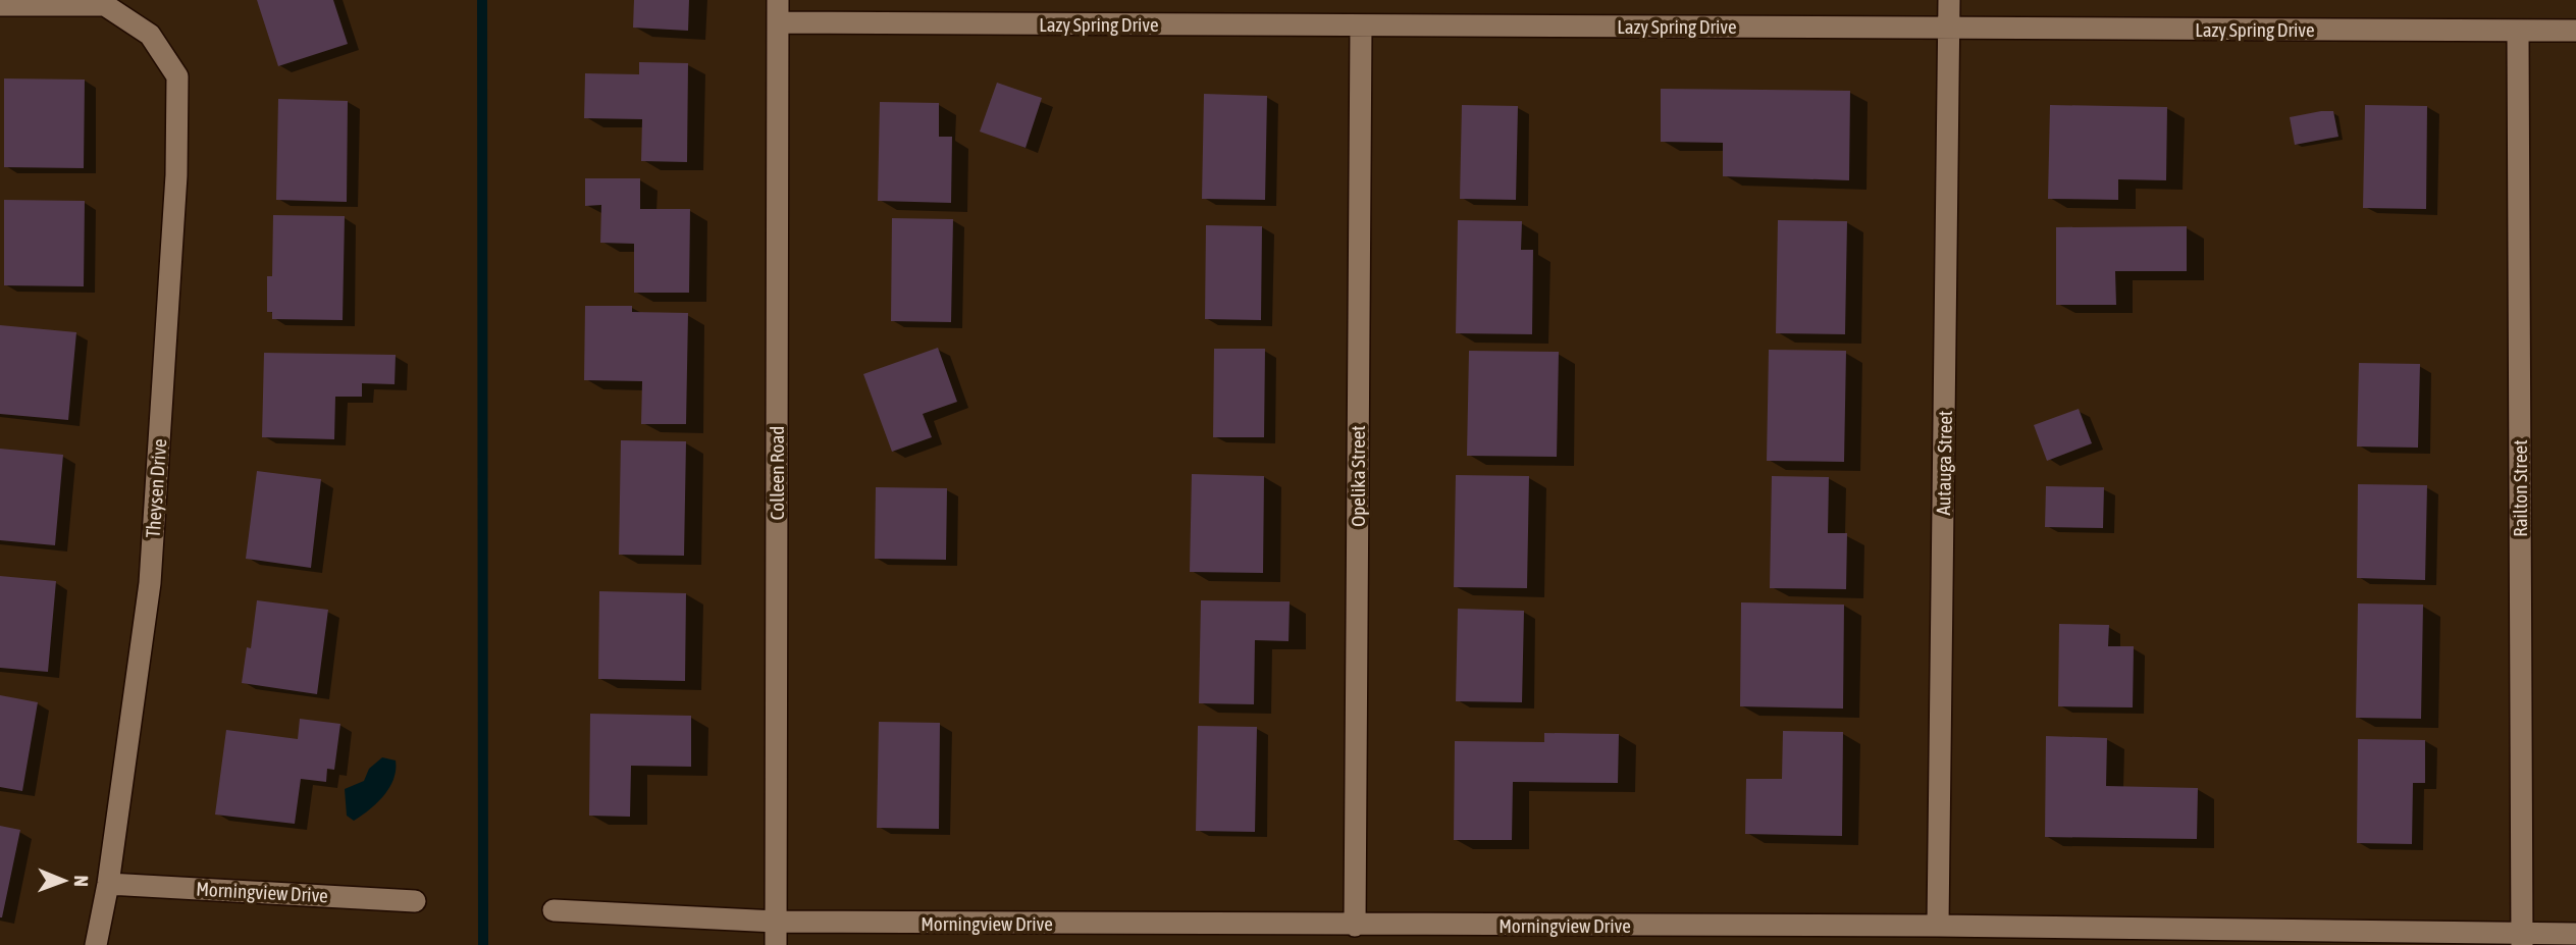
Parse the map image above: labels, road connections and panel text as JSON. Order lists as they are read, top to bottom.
{
  "streets": {
    "street": [
      "Lazy Spring Drive",
      "Autauga Street",
      "Colleen Road",
      "Opelika Street",
      "Theysen Drive",
      "Railton Street",
      "Morningview Drive"
    ]
  },
  "crossings": [
    ["Lazy Spring Drive", "Autauga Street"],
    ["Lazy Spring Drive", "Colleen Road"],
    ["Lazy Spring Drive", "Opelika Street"],
    ["Lazy Spring Drive", "Railton Street"],
    ["Autauga Street", "Morningview Drive"],
    ["Colleen Road", "Morningview Drive"],
    ["Opelika Street", "Morningview Drive"],
    ["Theysen Drive", "Morningview Drive"],
    ["Railton Street", "Morningview Drive"]
  ],
  "north": "right"
}
